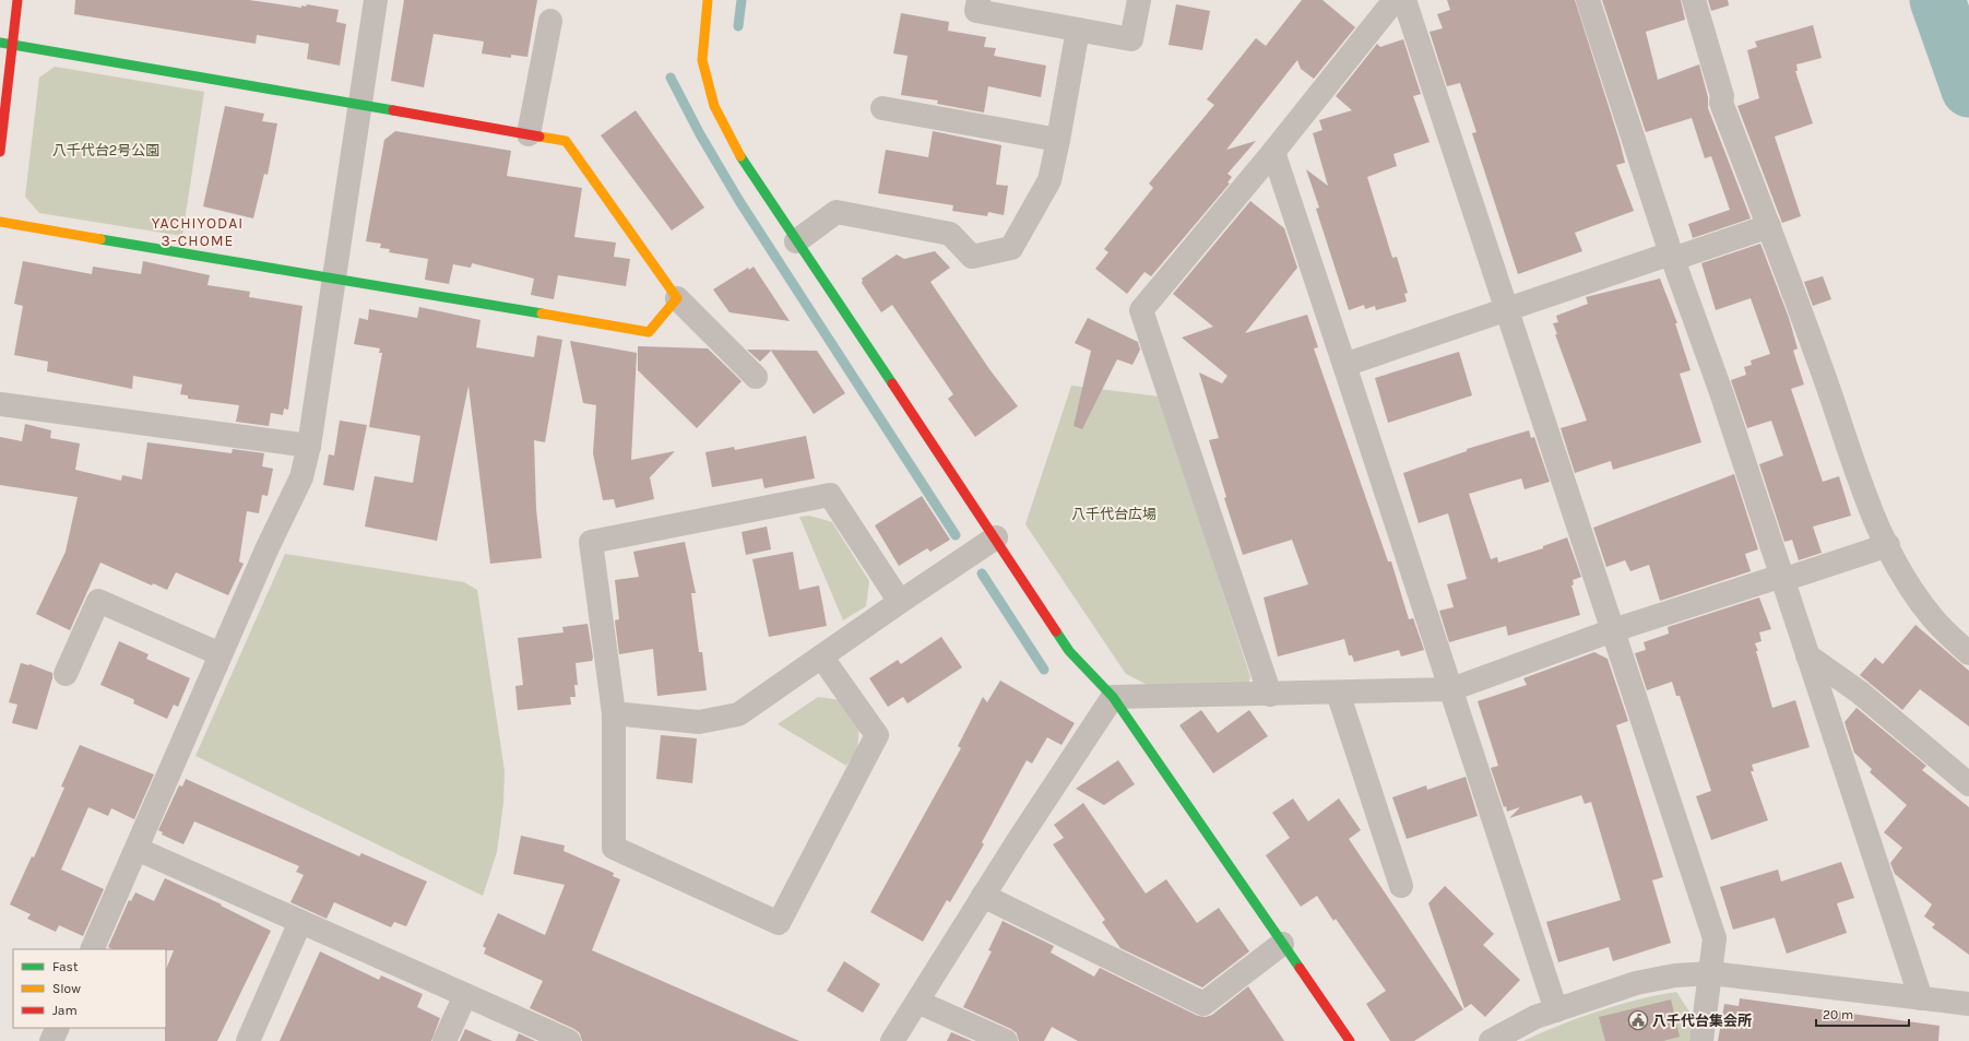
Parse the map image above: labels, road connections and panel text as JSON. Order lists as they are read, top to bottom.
{
  "districts": ["YACHIYODAI 3-CHOME"],
  "parks": ["八千代台2号公園", "八千代台広場"],
  "places": {
    "public building": ["八千代台集会所"]
  },
  "legend": ["Fast", "Slow", "Jam"],
  "scale_bar": "20 m"
}
